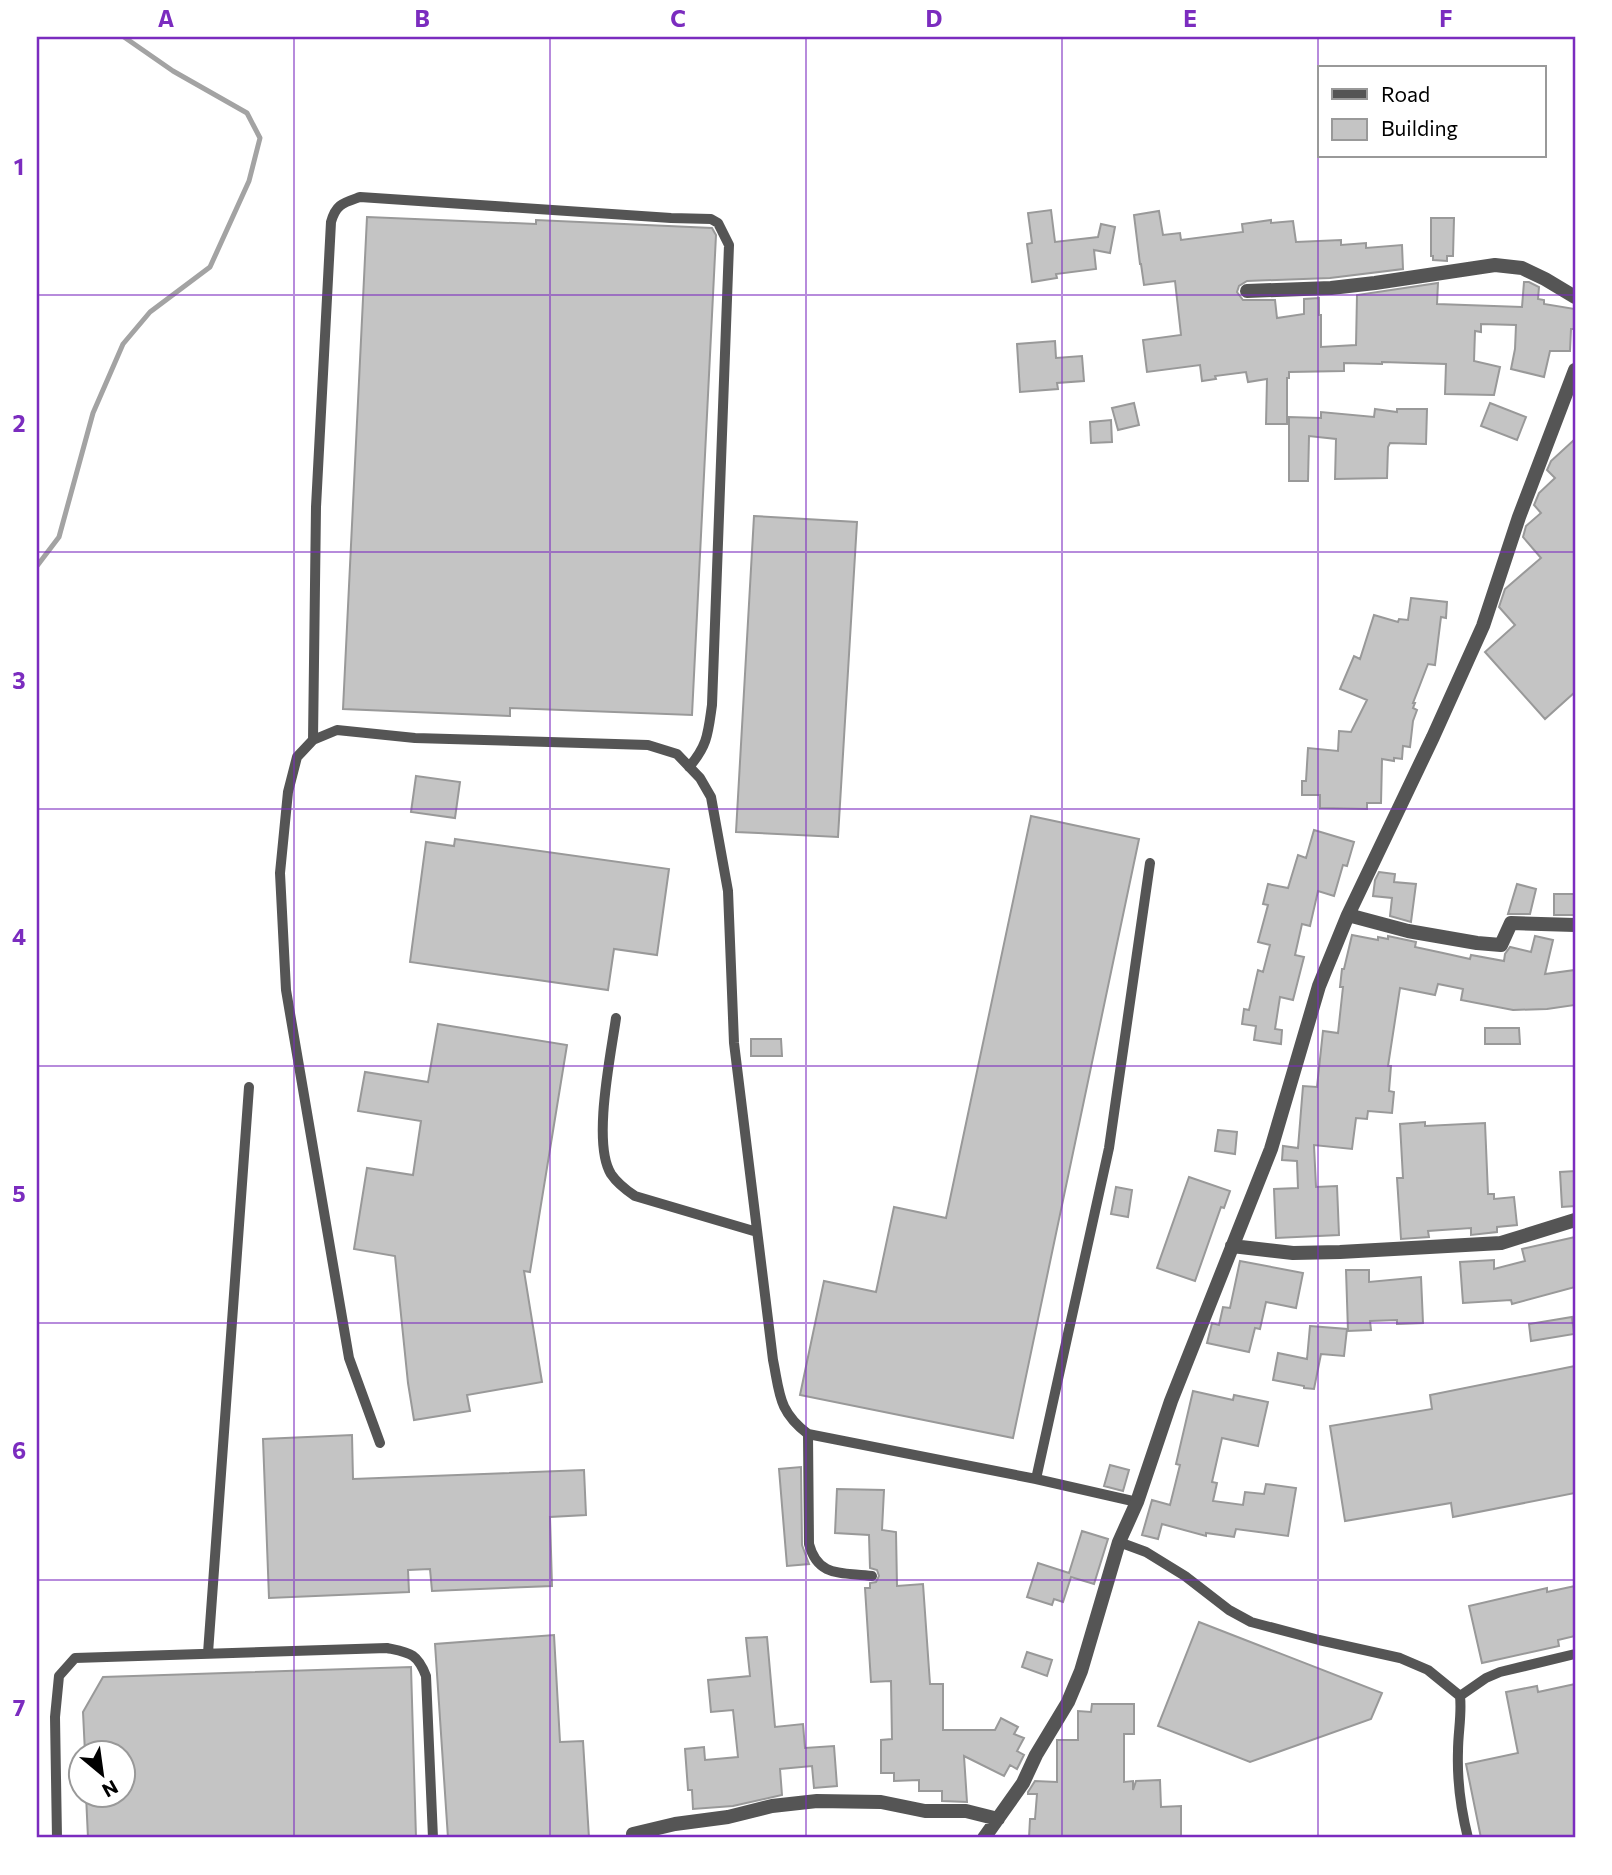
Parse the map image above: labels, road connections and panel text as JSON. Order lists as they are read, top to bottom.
{
  "legend": ["Road", "Building"],
  "north": "bottom right",
  "grid": {
    "columns": [
      "A",
      "B",
      "C",
      "D",
      "E",
      "F"
    ],
    "rows": [
      "1",
      "2",
      "3",
      "4",
      "5",
      "6",
      "7"
    ]
  }
}
